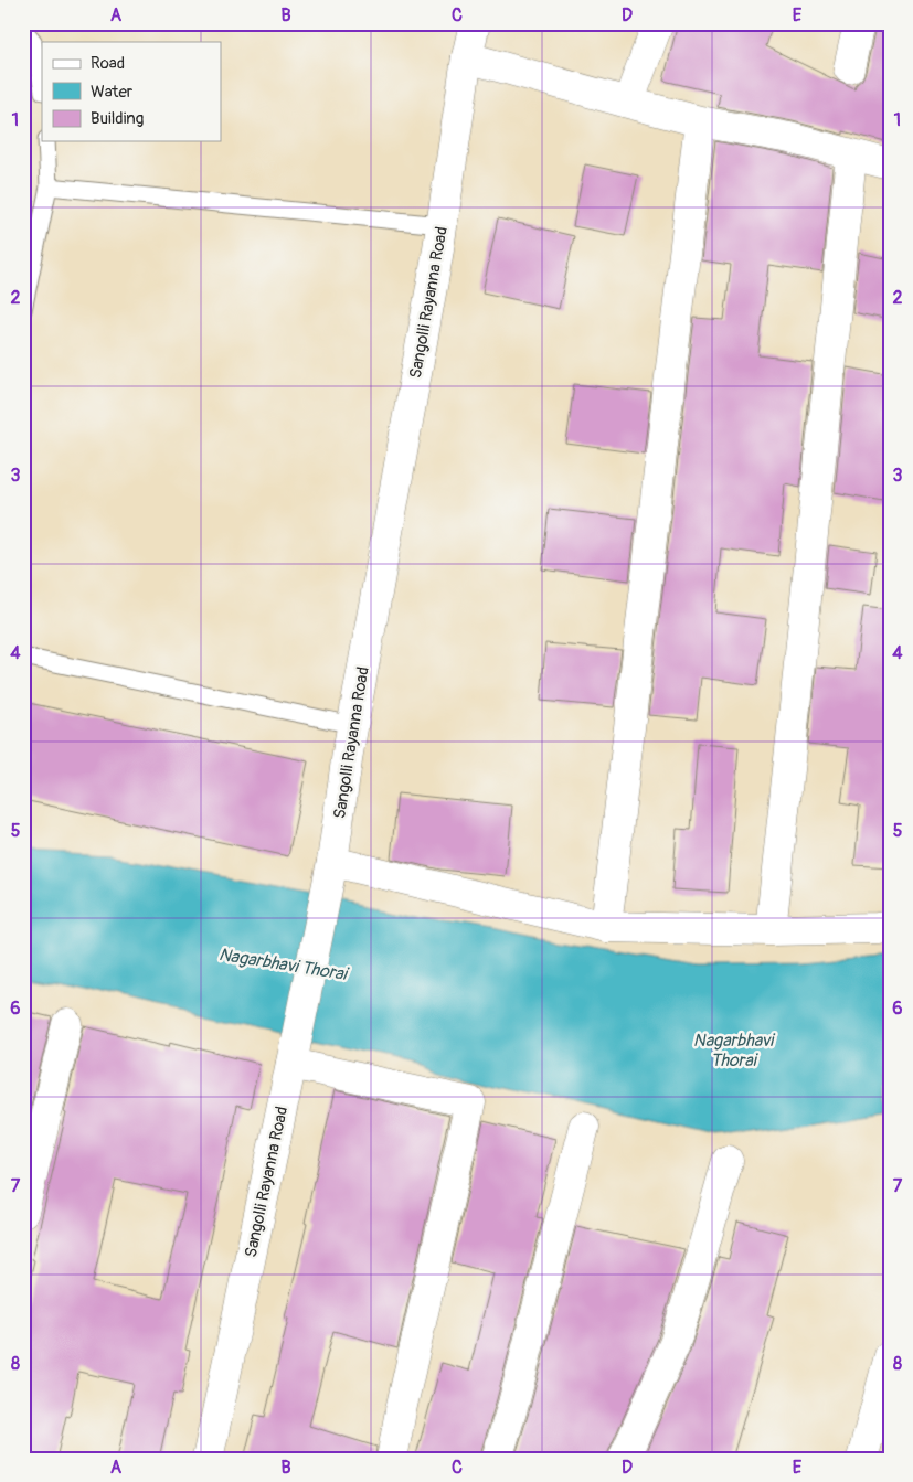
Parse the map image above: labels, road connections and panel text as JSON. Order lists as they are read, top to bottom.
{
  "streets": {
    "street": ["Sangolli Rayanna Road"]
  },
  "water": ["Nagarbhavi Thorai"],
  "legend": ["Road", "Water", "Building"],
  "grid": {
    "columns": [
      "A",
      "B",
      "C",
      "D",
      "E"
    ],
    "rows": [
      "1",
      "2",
      "3",
      "4",
      "5",
      "6",
      "7",
      "8"
    ]
  }
}
